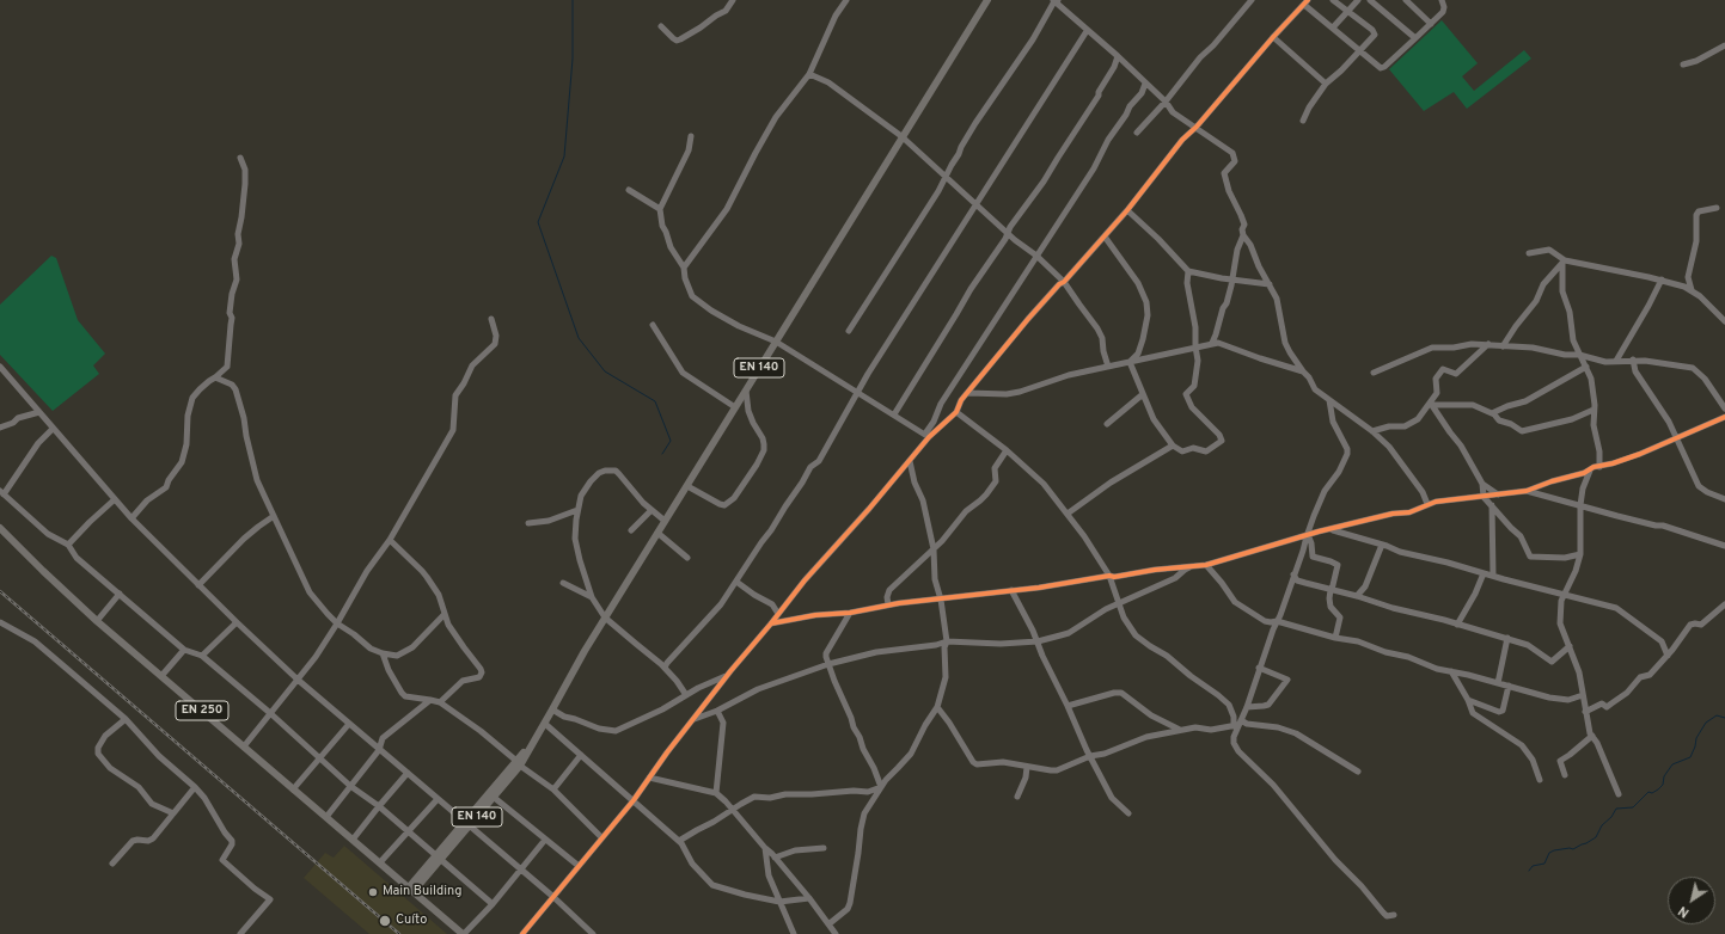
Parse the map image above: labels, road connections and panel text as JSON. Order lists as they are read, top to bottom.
{
  "streets": {
    "main road": ["EN 140", "EN 250"]
  },
  "crossings": [
    ["EN 140", "EN 250"]
  ],
  "places": ["Main Building", "Cuíto"],
  "north": "bottom left"
}
